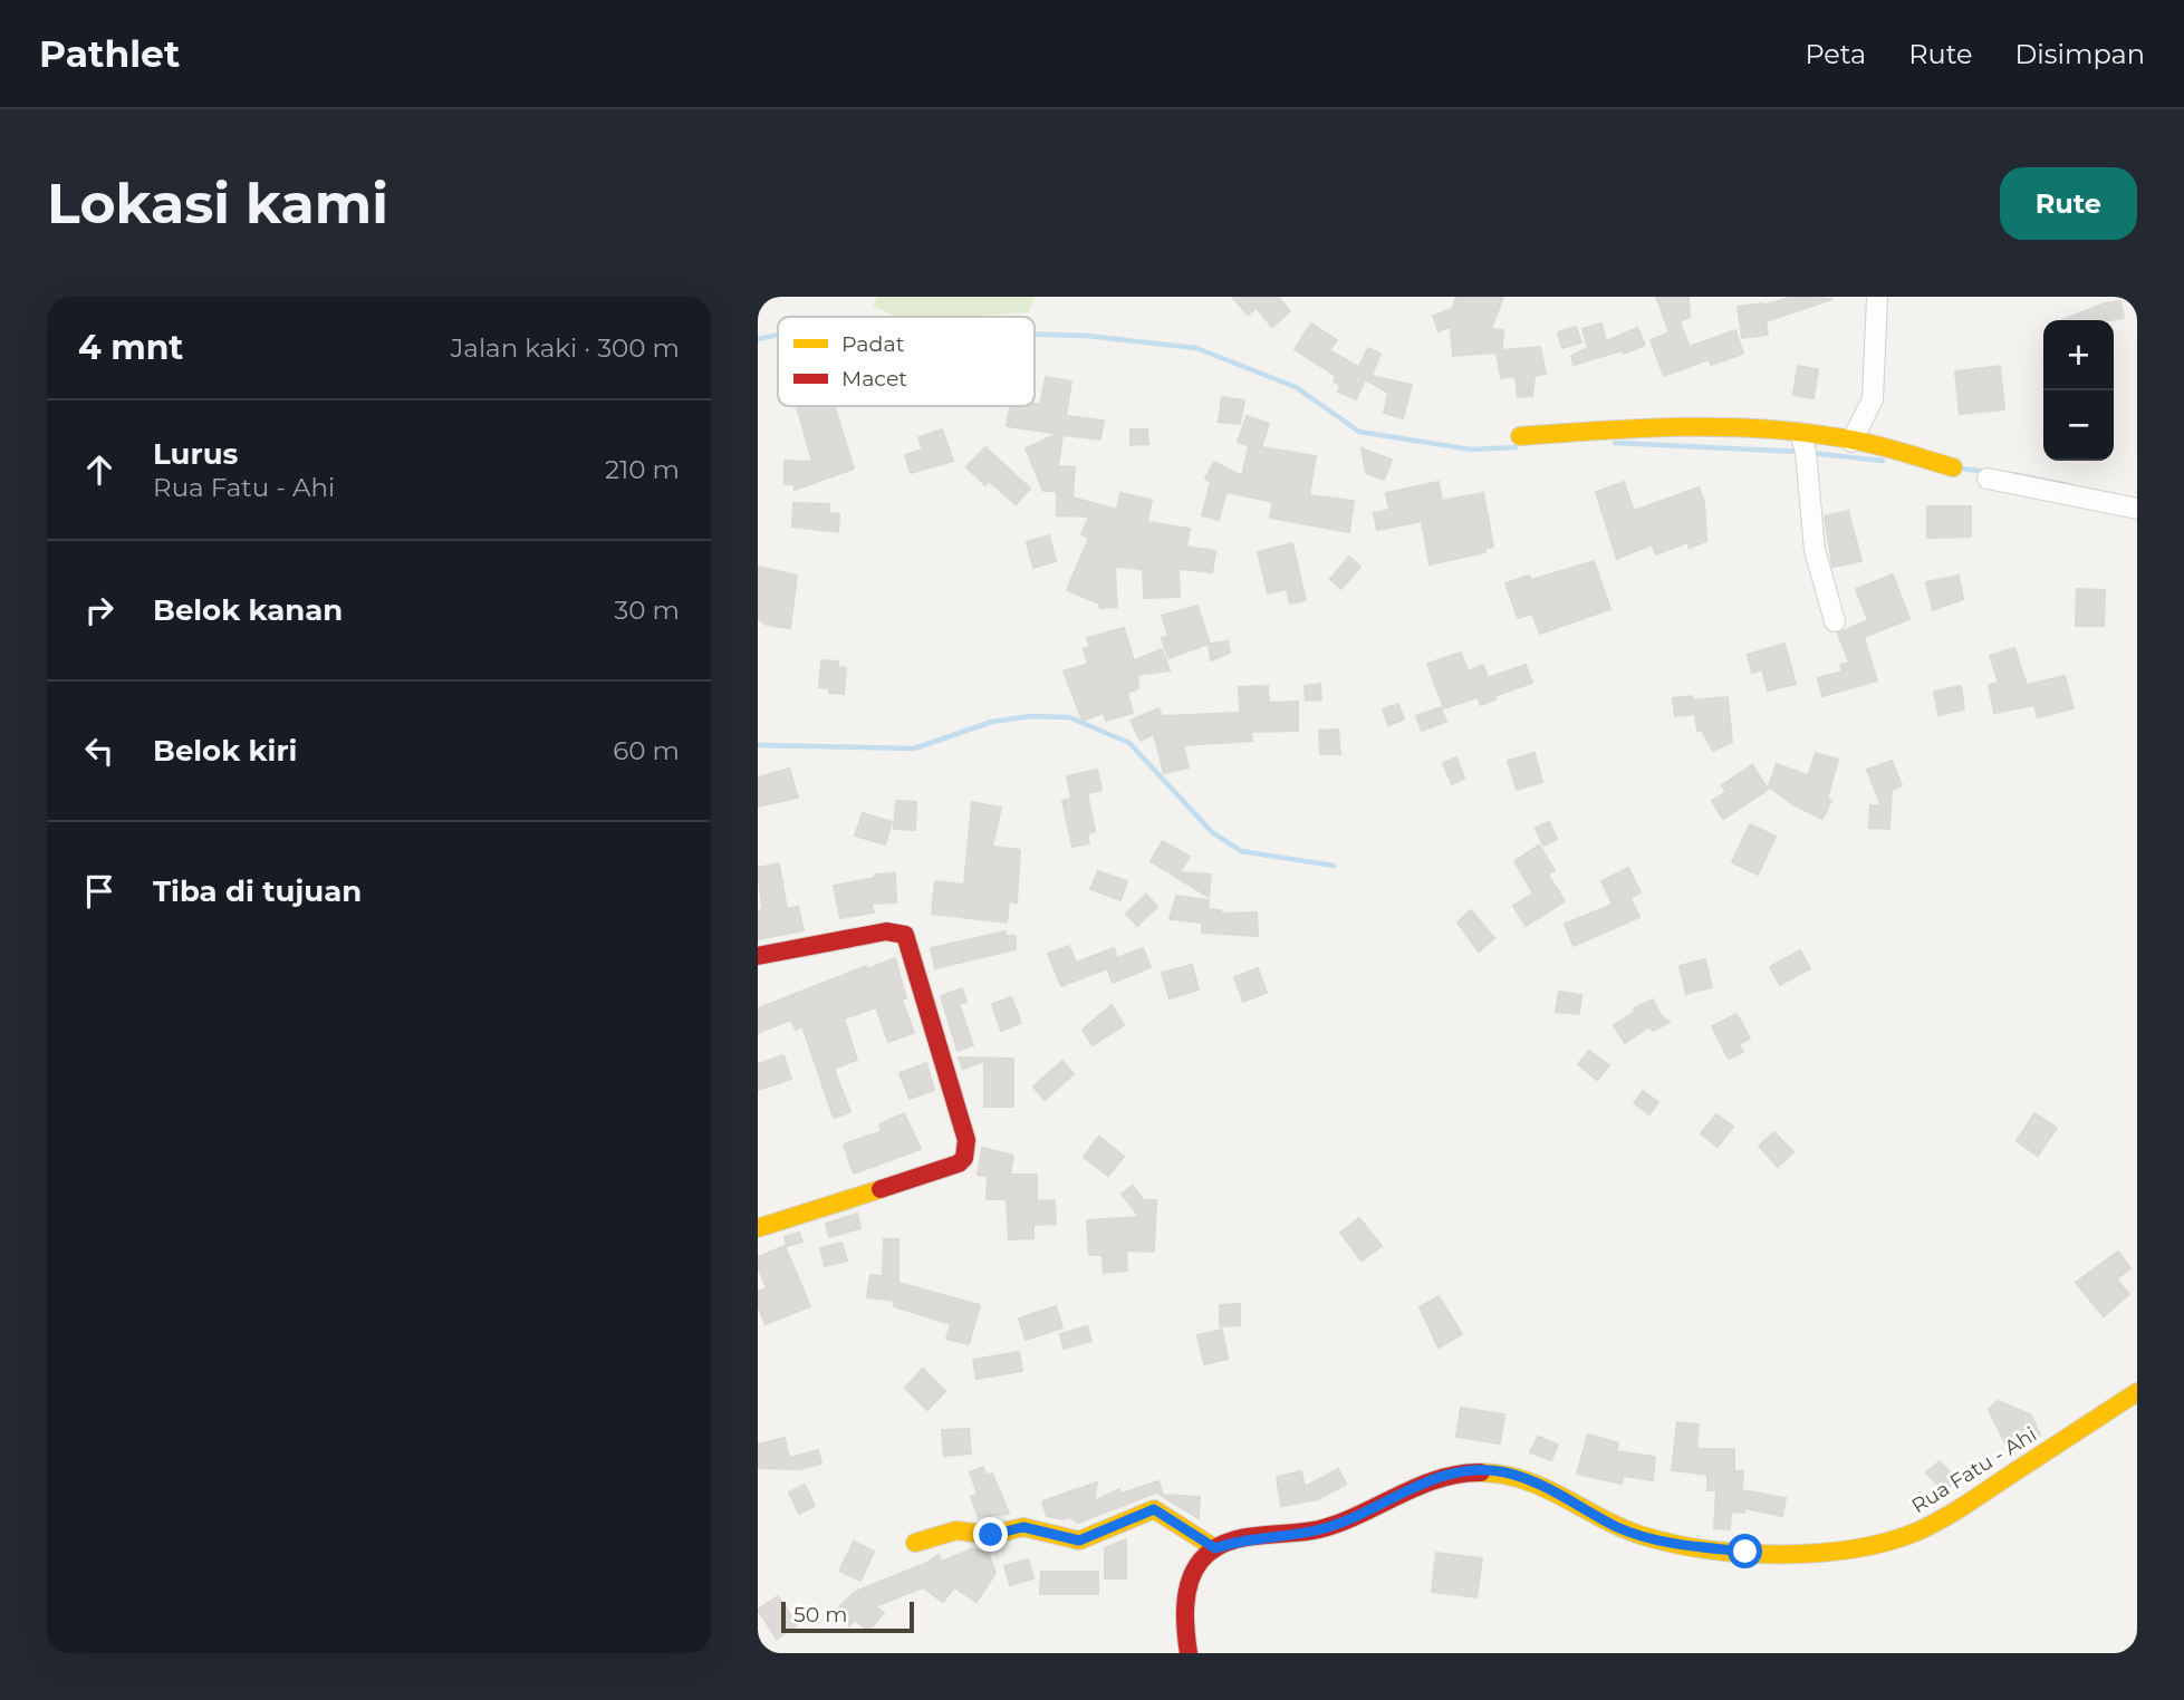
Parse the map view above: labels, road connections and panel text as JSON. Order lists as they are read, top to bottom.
{
  "streets": {
    "street": ["Rua Fatu - Ahi"]
  },
  "legend": ["Padat", "Macet"],
  "scale_bar": "50 m",
  "page": {
    "header": "Pathlet",
    "nav": ["Peta", "Rute", "Disimpan"],
    "buttons": "Rute",
    "title": "Lokasi kami",
    "heading": ["4 mnt", "Jalan kaki · 300 m"],
    "map_buttons": ["+", "−"],
    "list": [
      ["Lurus", "Rua Fatu - Ahi", "210 m"],
      ["Belok kanan", "30 m"],
      ["Belok kiri", "60 m"],
      "Tiba di tujuan"
    ],
    "scale": "50 m"
  }
}
